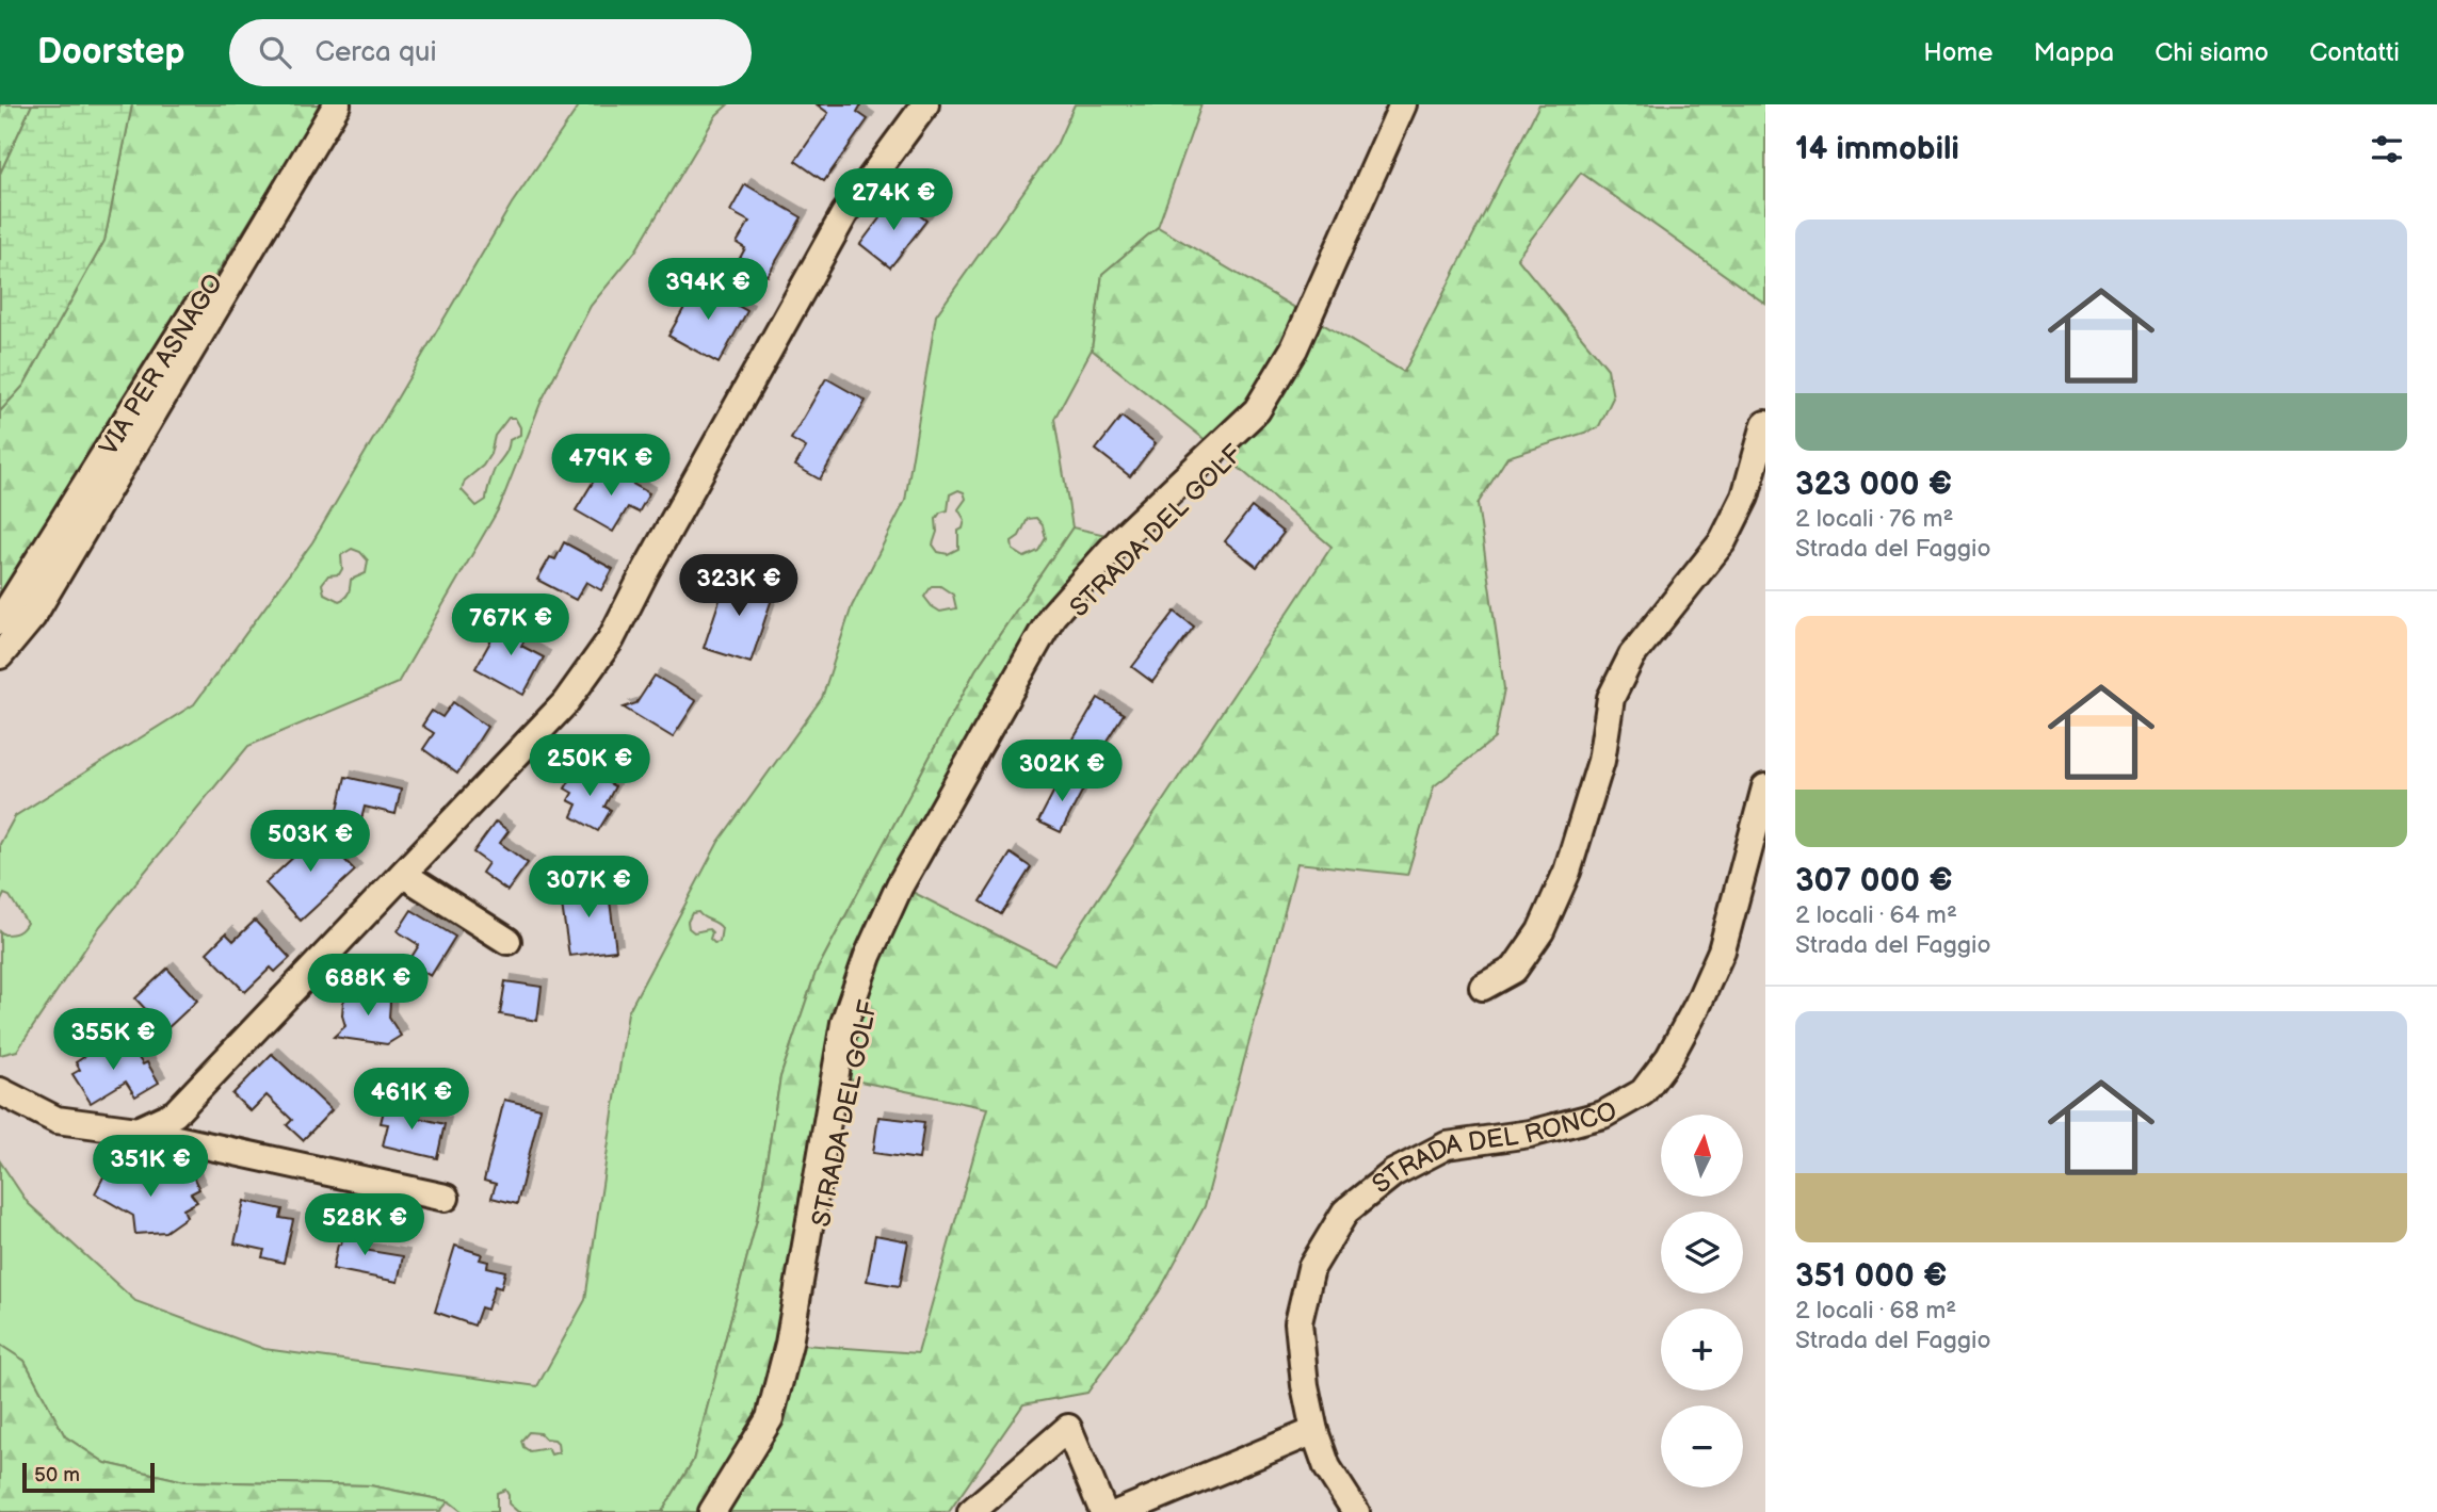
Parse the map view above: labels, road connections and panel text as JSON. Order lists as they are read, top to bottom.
{
  "streets": {
    "street": ["VIA PER ASNAGO", "STRADA DEL GOLF", "STRADA DEL RONCO"]
  },
  "scale_bar": "50 m",
  "north": "top",
  "page": {
    "header": "Doorstep",
    "search": "Cerca qui",
    "nav": [
      "Home",
      "Mappa",
      "Chi siamo",
      "Contatti"
    ],
    "heading": "14 immobili",
    "price": [
      "274K €",
      "394K €",
      "479K €",
      "323K €",
      "767K €",
      "250K €",
      "302K €",
      "503K €",
      "307K €",
      "688K €",
      "355K €",
      "461K €",
      "351K €",
      "528K €"
    ],
    "list": [
      {
        "name": "323 000 €",
        "note": "2 locali · 76 m² · Strada del Faggio"
      },
      {
        "name": "307 000 €",
        "note": "2 locali · 64 m² · Strada del Faggio"
      },
      {
        "name": "351 000 €",
        "note": "2 locali · 68 m² · Strada del Faggio"
      }
    ],
    "map_buttons": ["+", "−"],
    "scale": "50 m"
  }
}
